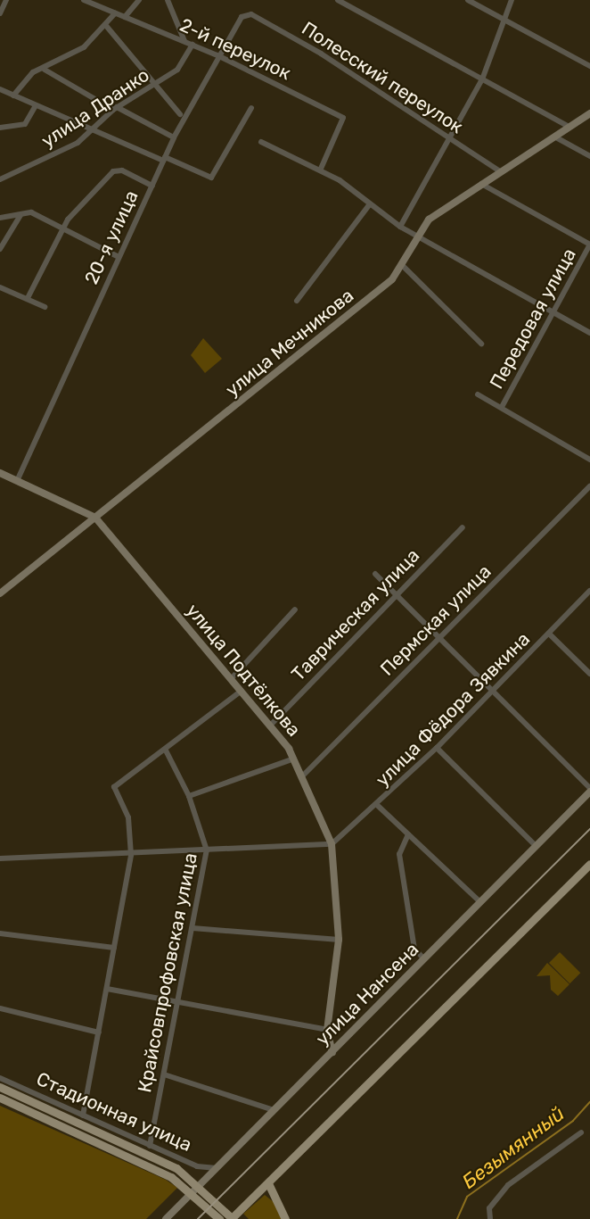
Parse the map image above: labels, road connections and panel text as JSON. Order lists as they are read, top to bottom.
{
  "streets": {
    "main road": [
      "улица Мечникова",
      "улица Подтёлкова",
      "улица Нансена",
      "Стадионная улица"
    ],
    "street": [
      "2-й переулок",
      "Полесский переулок",
      "улица Дранко",
      "20-я улица",
      "Передовая улица",
      "Таврическая улица",
      "Пермская улица",
      "улица Фёдора Зявкина",
      "Крайсовпрофовская улица"
    ]
  },
  "crossings": [
    ["2-й переулок", "улица Дранко"],
    ["2-й переулок", "20-я улица"],
    ["Полесский переулок", "20-я улица"],
    ["Полесский переулок", "улица Мечникова"],
    ["улица Мечникова", "улица Подтёлкова"],
    ["Таврическая улица", "улица Подтёлкова"],
    ["Пермская улица", "улица Подтёлкова"],
    ["улица Подтёлкова", "улица Фёдора Зявкина"],
    ["улица Подтёлкова", "улица Нансена"],
    ["Крайсовпрофовская улица", "Стадионная улица"],
    ["улица Нансена", "Стадионная улица"]
  ],
  "water": ["Безымянный"]
}
